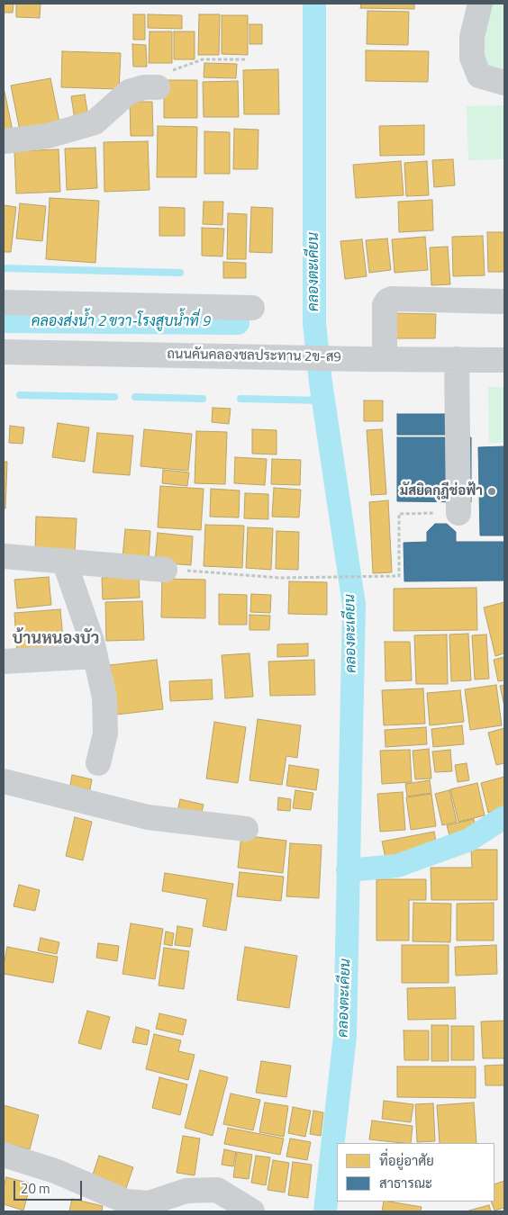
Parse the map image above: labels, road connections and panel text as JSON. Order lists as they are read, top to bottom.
{
  "streets": {
    "street": ["ถนนคันคลองชลประทาน 2ข-ส9"]
  },
  "districts": ["บ้านหนองบัว"],
  "water": ["คลองตะเคียน", "คลองส่งน้ำ 2 ขวา-โรงสูบน้ำที่ 9"],
  "places": ["มัสยิดกุฎีช่อฟ้า"],
  "legend": ["ที่อยู่อาศัย", "สาธารณะ"],
  "scale_bar": "20 m"
}
